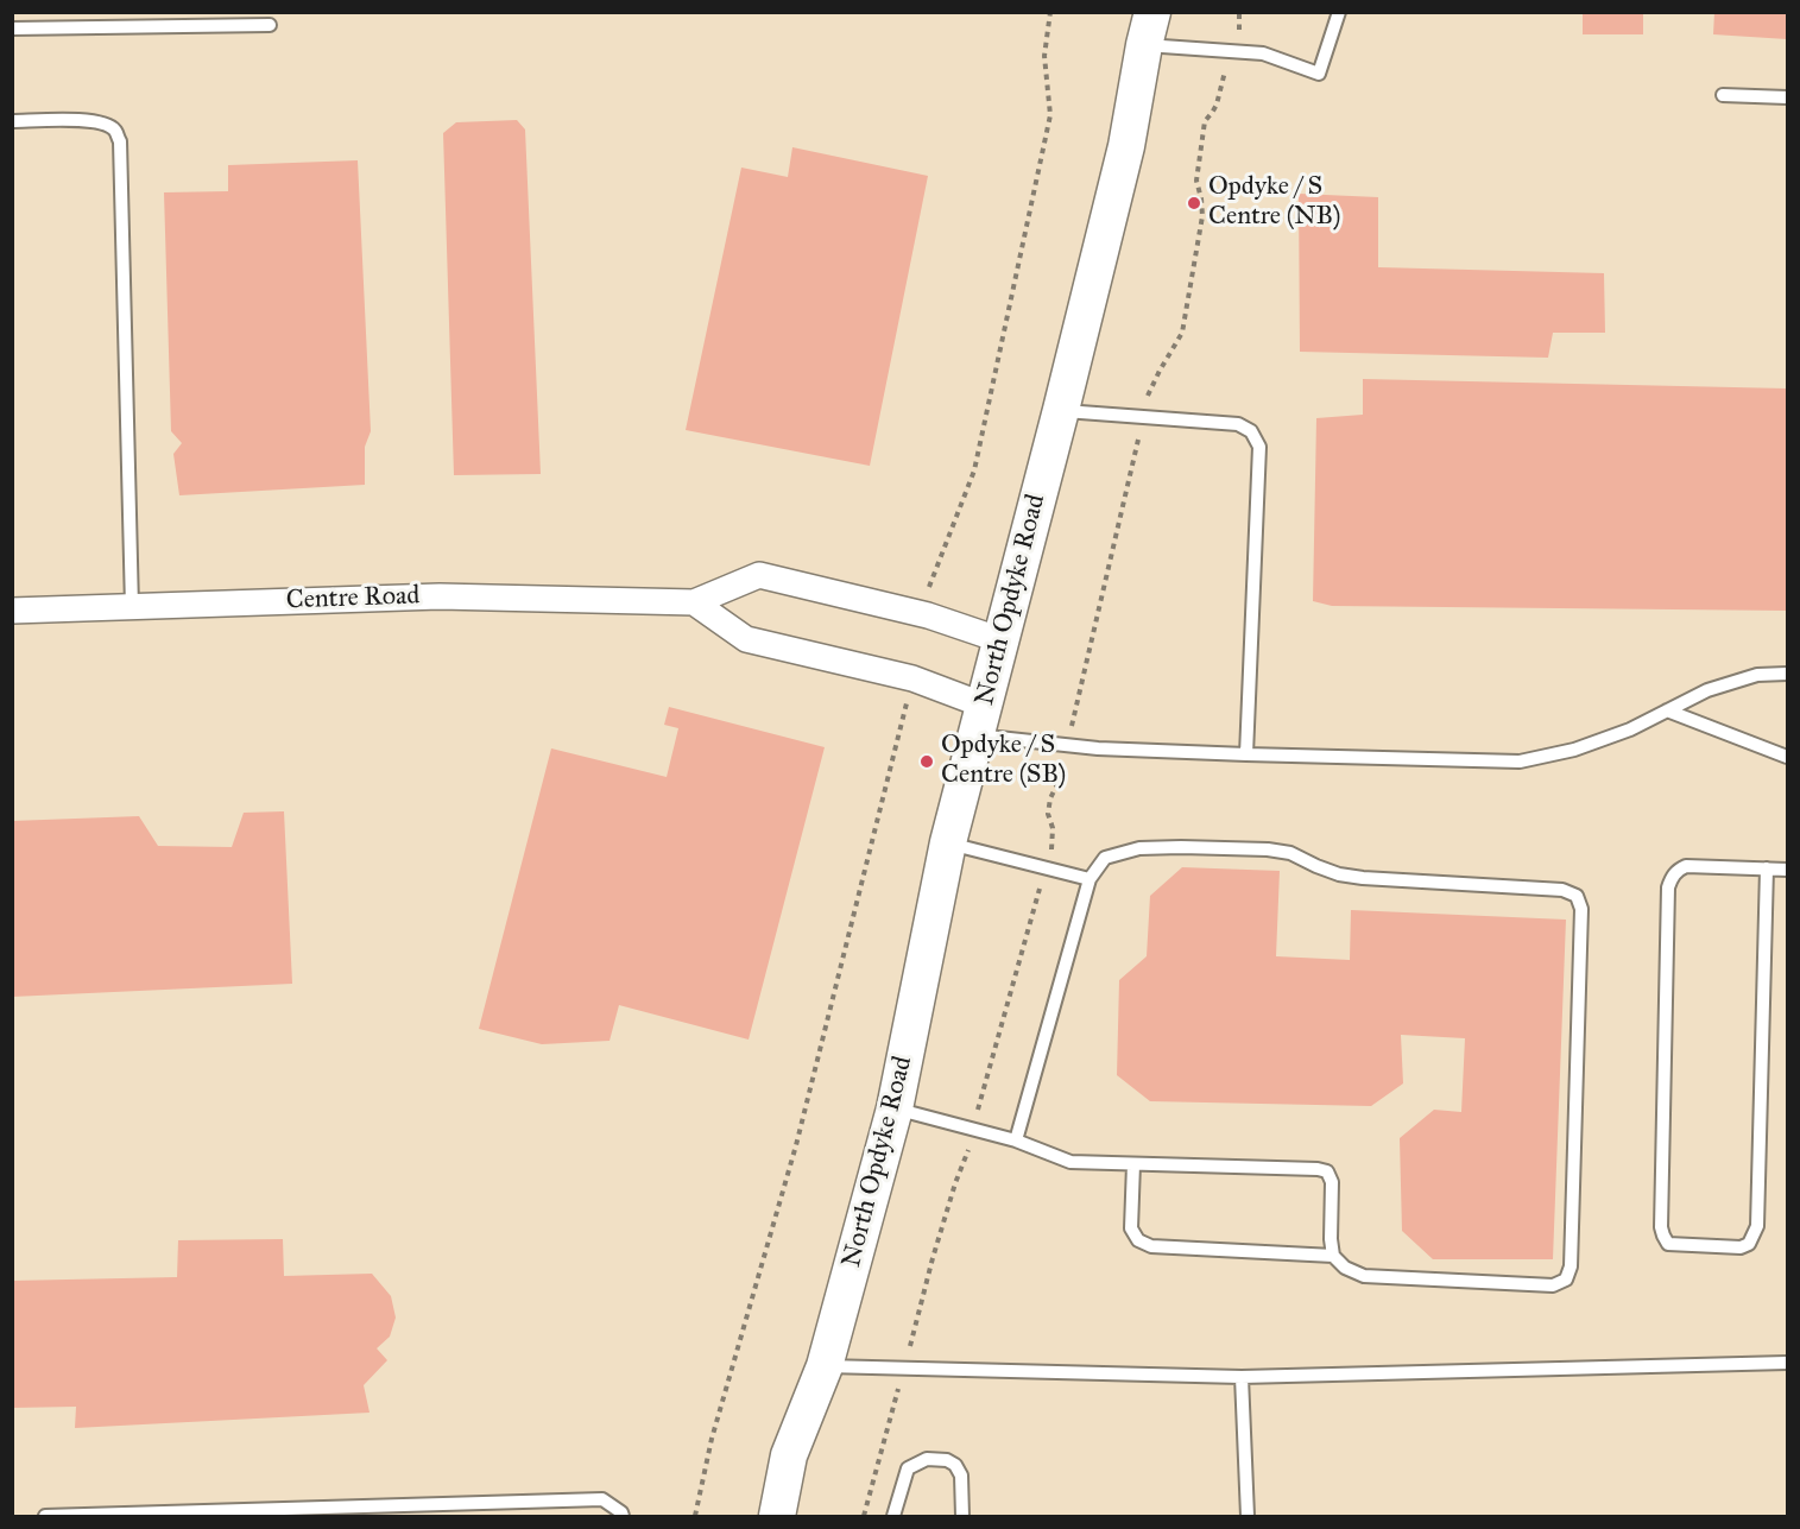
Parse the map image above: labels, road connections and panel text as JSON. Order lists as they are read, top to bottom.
{
  "streets": {
    "main road": ["North Opdyke Road"],
    "street": ["Centre Road"]
  },
  "crossings": [
    ["Centre Road", "North Opdyke Road"]
  ],
  "places": ["Opdyke / S Centre (NB)", "Opdyke / S Centre (SB)"]
}
